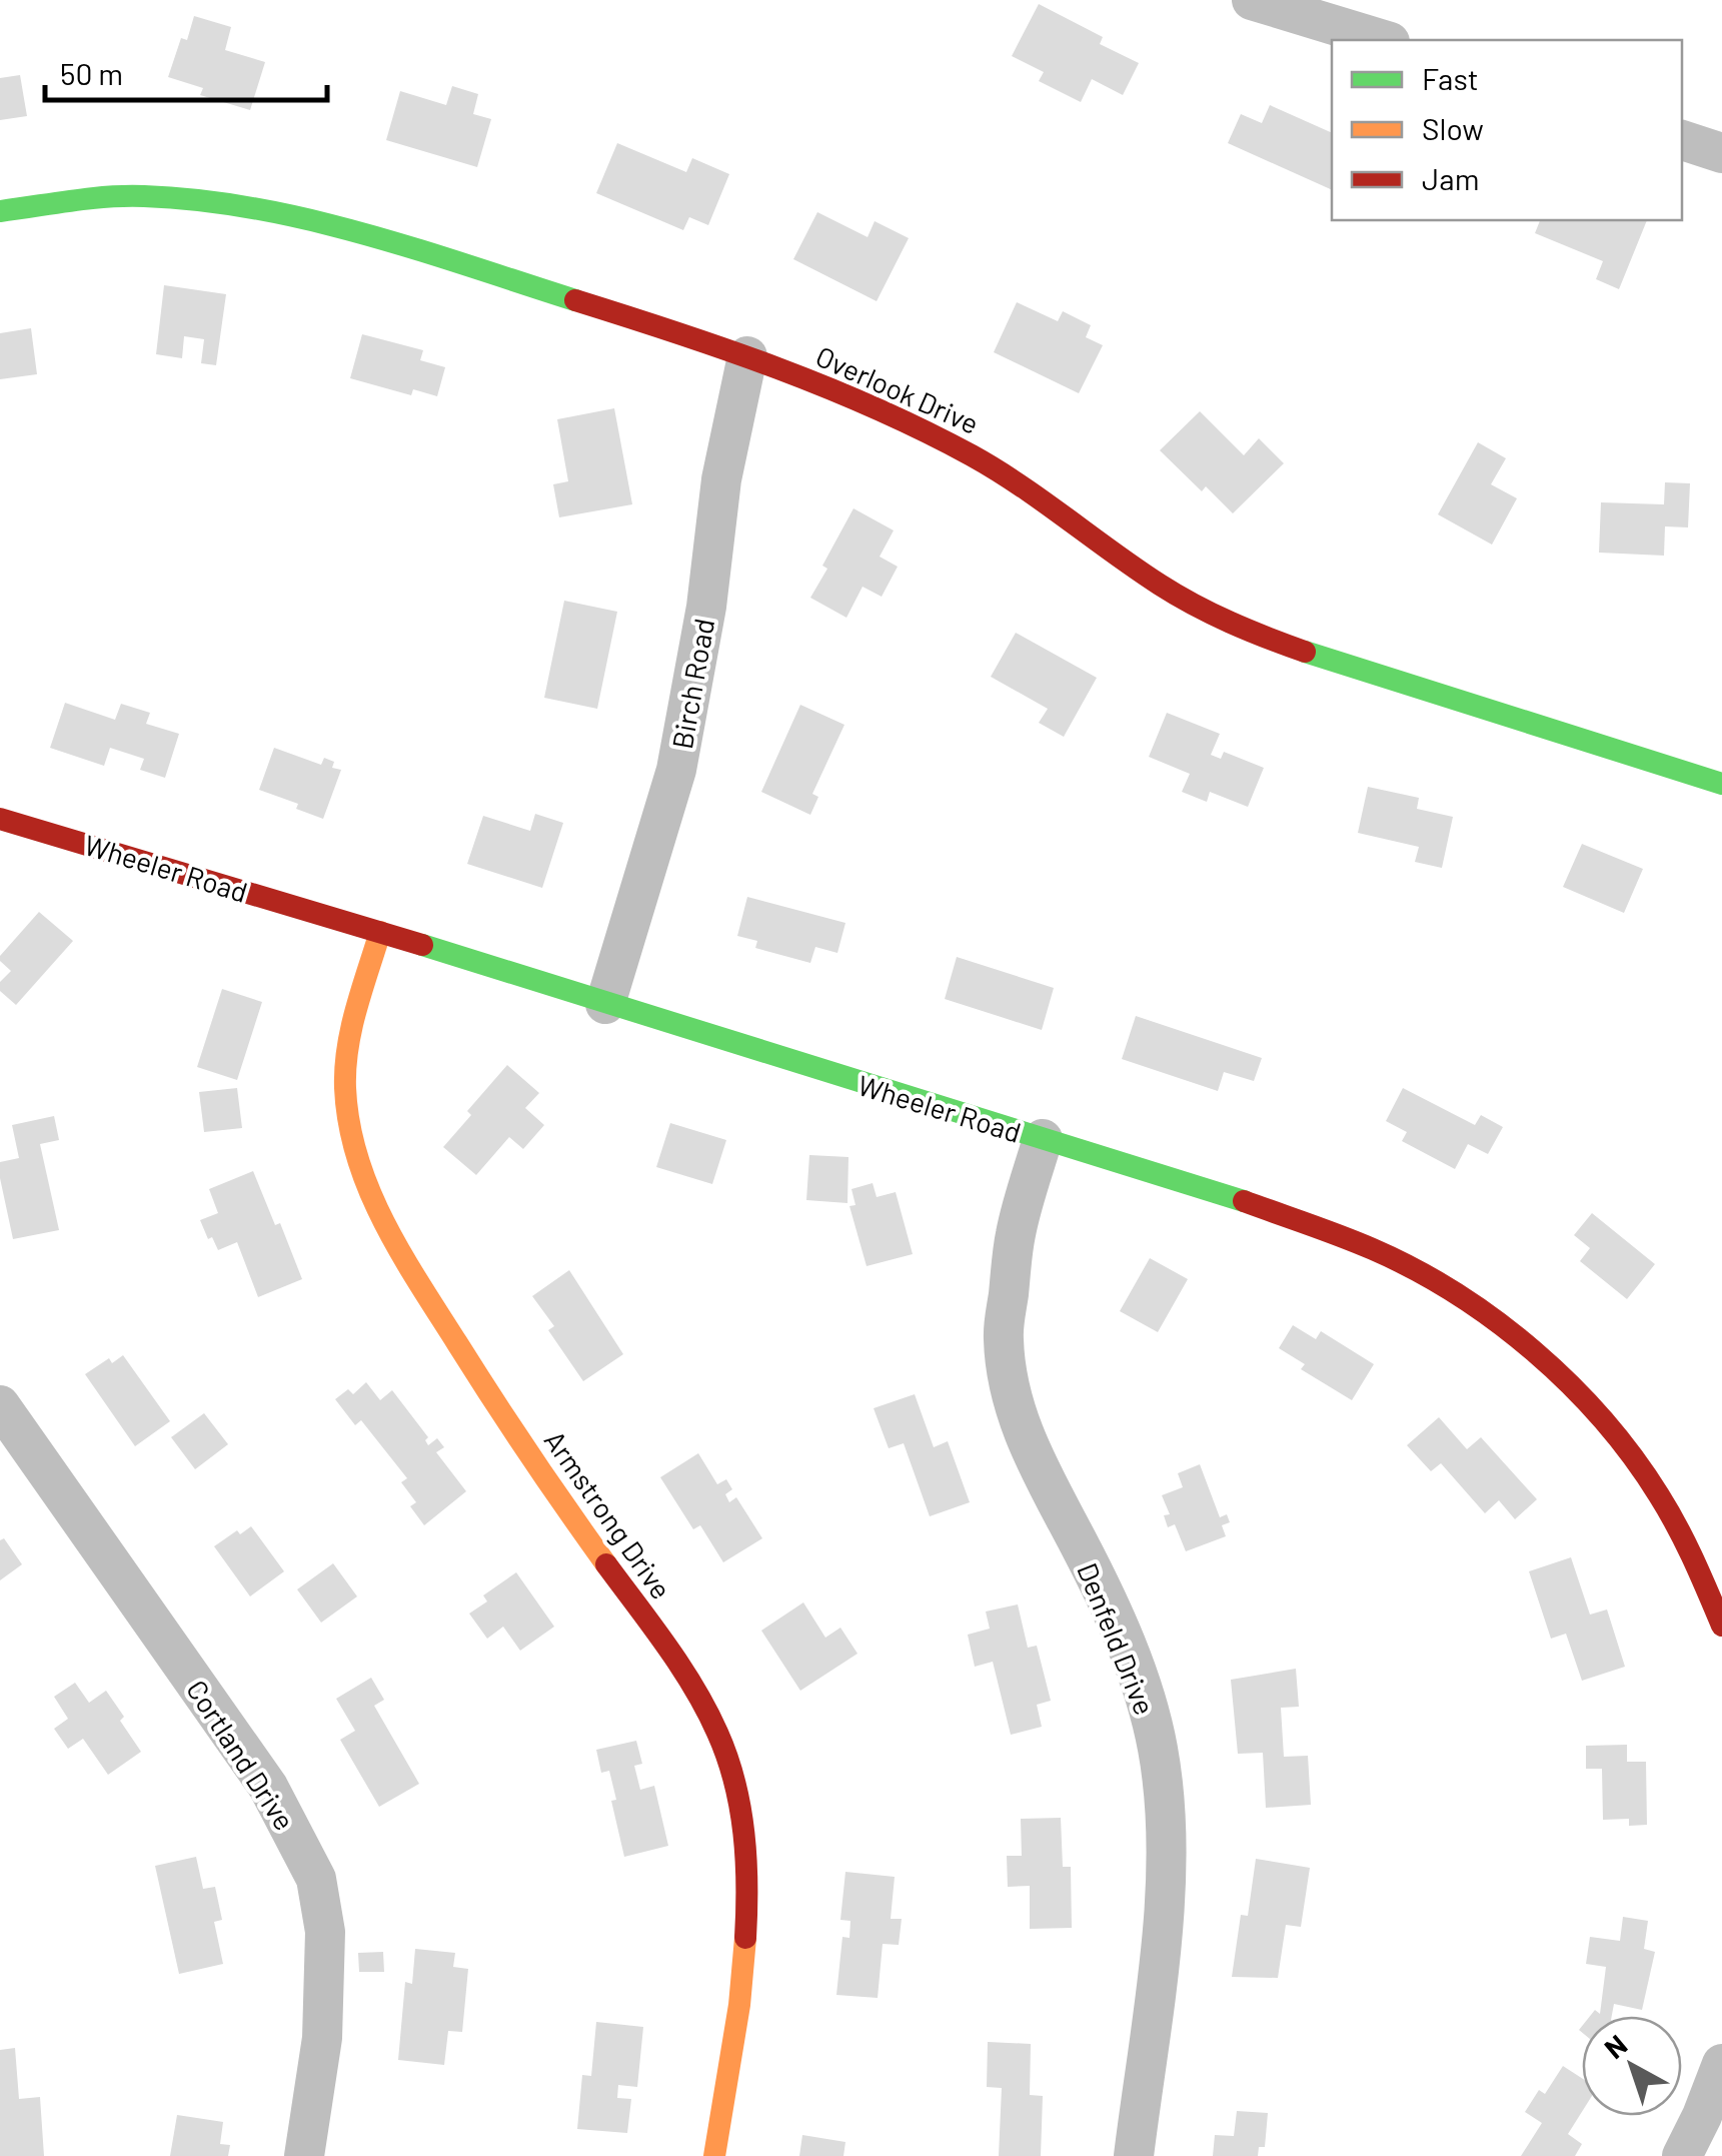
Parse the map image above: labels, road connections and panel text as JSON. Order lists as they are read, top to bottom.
{
  "streets": {
    "street": [
      "Overlook Drive",
      "Birch Road",
      "Wheeler Road",
      "Armstrong Drive",
      "Denfeld Drive",
      "Cortland Drive"
    ]
  },
  "crossings": [
    ["Overlook Drive", "Birch Road"],
    ["Birch Road", "Wheeler Road"],
    ["Wheeler Road", "Armstrong Drive"],
    ["Wheeler Road", "Denfeld Drive"]
  ],
  "legend": ["Fast", "Slow", "Jam"],
  "scale_bar": "50 m",
  "north": "top left"
}
